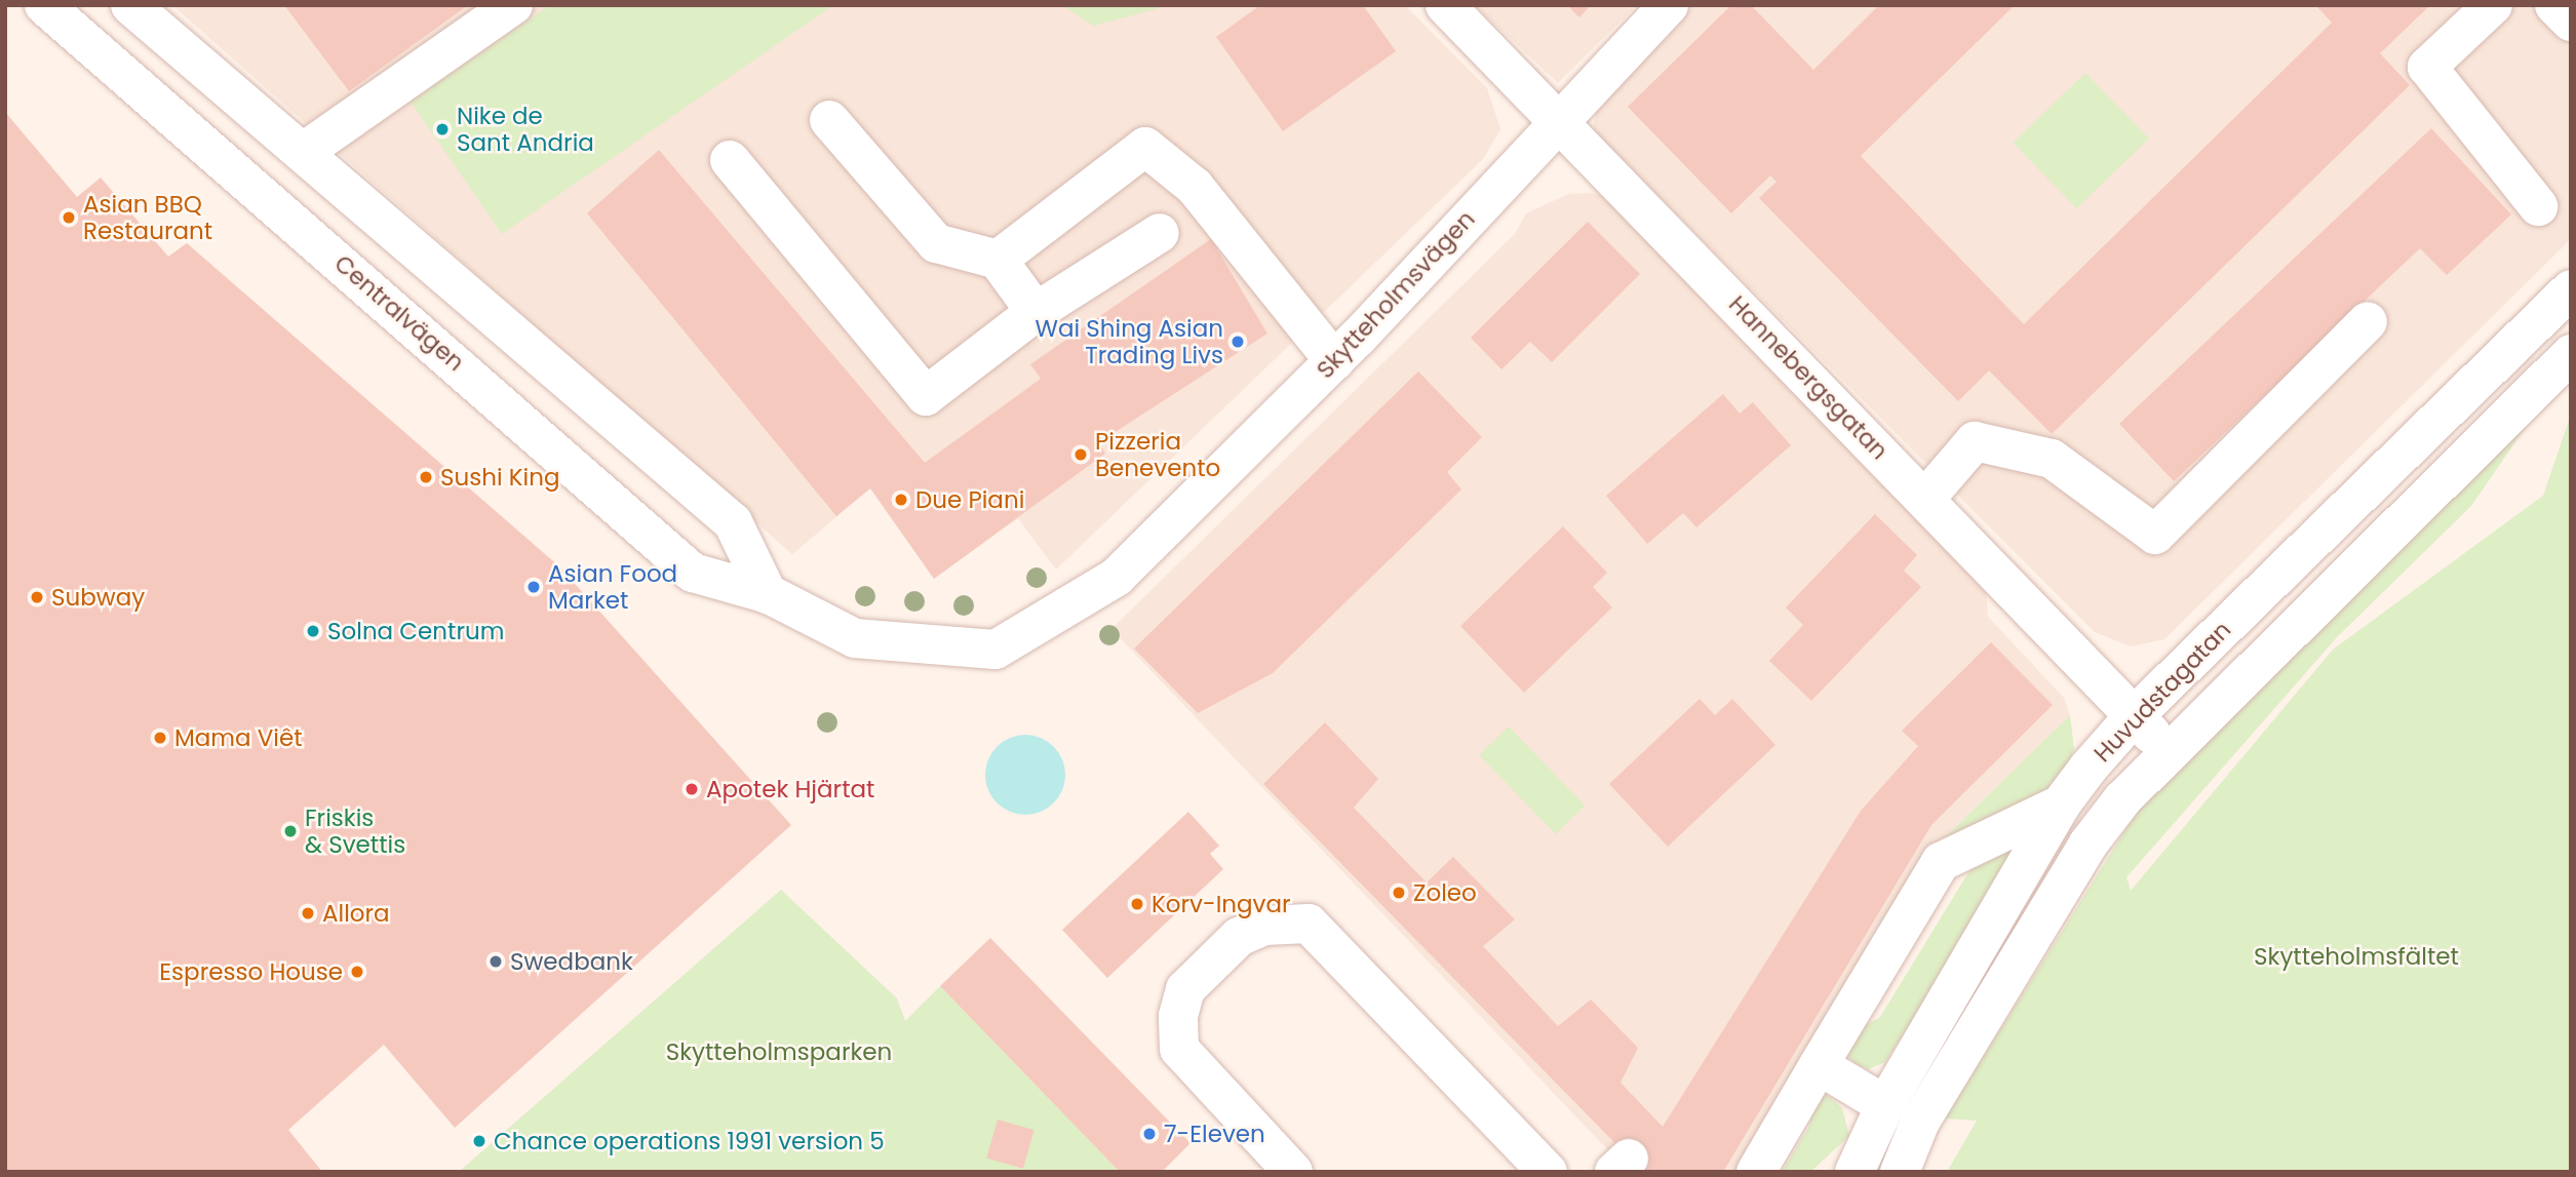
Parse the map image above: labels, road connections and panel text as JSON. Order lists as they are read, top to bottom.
{
  "streets": {
    "street": [
      "Skytteholmsvägen",
      "Centralvägen",
      "Hannebergsgatan",
      "Huvudstagatan"
    ]
  },
  "crossings": [
    ["Skytteholmsvägen", "Centralvägen"],
    ["Skytteholmsvägen", "Hannebergsgatan"],
    ["Hannebergsgatan", "Huvudstagatan"]
  ],
  "parks": ["Skytteholmsfältet", "Skytteholmsparken"],
  "places": [
    "Nike de Sant Andria",
    "Asian BBQ Restaurant",
    "Wai Shing Asian Trading Livs",
    "Pizzeria Benevento",
    "Sushi King",
    "Due Piani",
    "Asian Food Market",
    "Subway",
    "Solna Centrum",
    "Mama Viêt",
    "Apotek Hjärtat",
    "Friskis & Svettis",
    "Zoleo",
    "Korv-Ingvar",
    "Allora",
    "Swedbank",
    "Espresso House",
    "7-Eleven",
    "Chance operations 1991 version 5"
  ]
}
